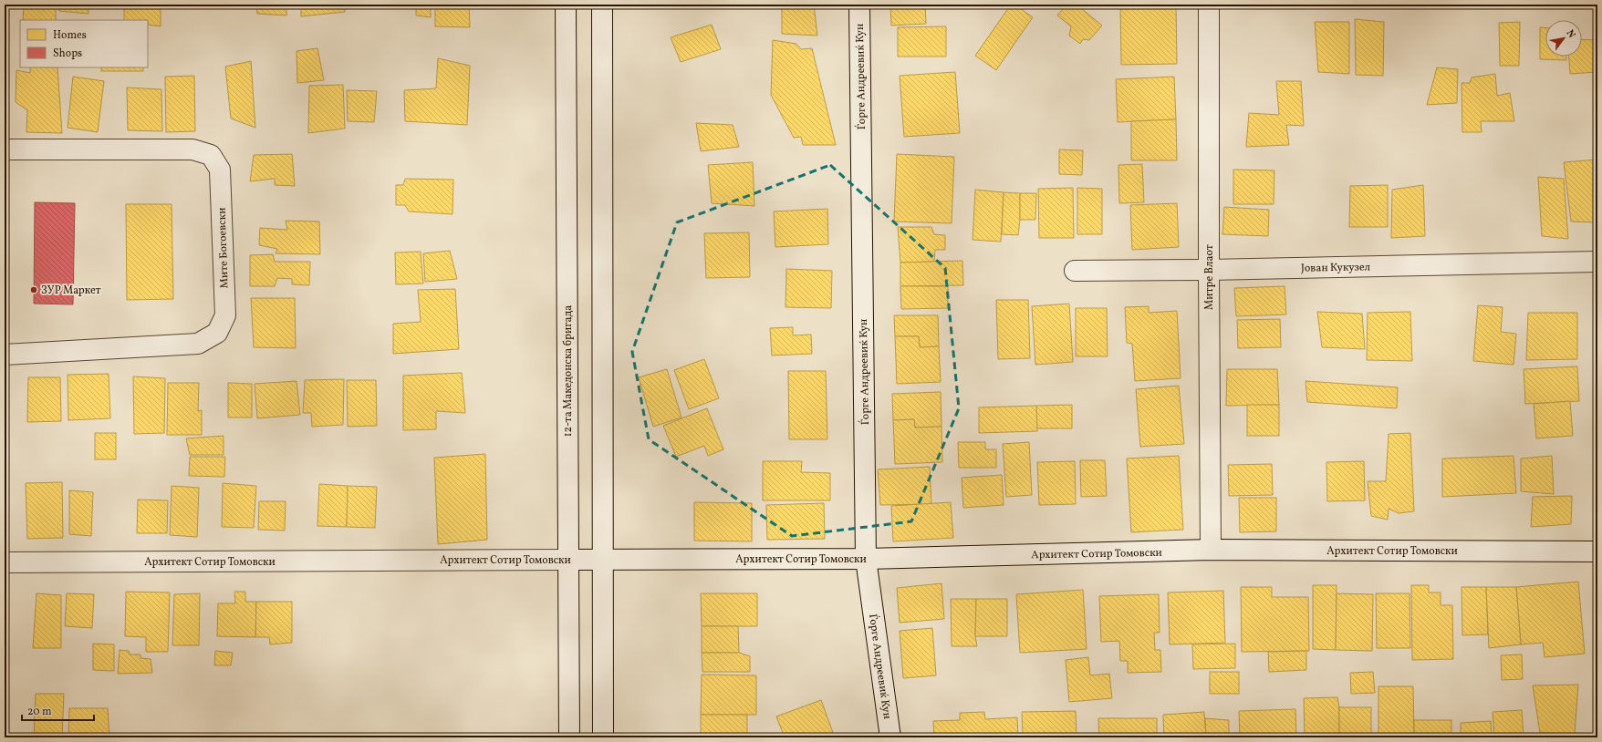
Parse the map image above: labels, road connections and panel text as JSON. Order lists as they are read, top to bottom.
{
  "streets": {
    "street": [
      "Ѓорге Андреевиќ Кун",
      "Мите Богоевски",
      "Јован Кукузел",
      "Митре Влаот",
      "12-та Македонска бригада",
      "Архитект Сотир Томовски"
    ]
  },
  "crossings": [
    ["Ѓорге Андреевиќ Кун", "Архитект Сотир Томовски"],
    ["Јован Кукузел", "Митре Влаот"],
    ["Митре Влаот", "Архитект Сотир Томовски"],
    ["12-та Македонска бригада", "Архитект Сотир Томовски"]
  ],
  "places": ["ЗУР Маркет"],
  "legend": ["Homes", "Shops"],
  "scale_bar": "20 m",
  "north": "top right"
}
